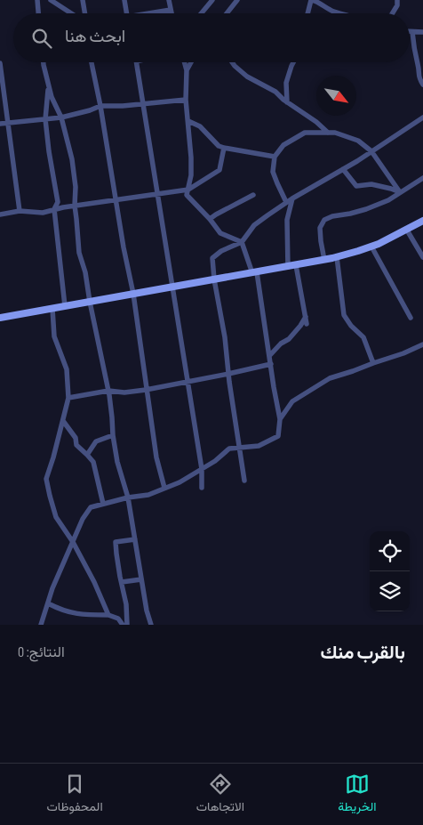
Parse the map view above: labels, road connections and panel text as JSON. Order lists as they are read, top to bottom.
{
  "north": "bottom right",
  "page": {
    "search": "ابحث هنا",
    "heading": ["بالقرب منك", "النتائج: 0"],
    "nav": ["الخريطة", "الاتجاهات", "المحفوظات"]
  }
}
